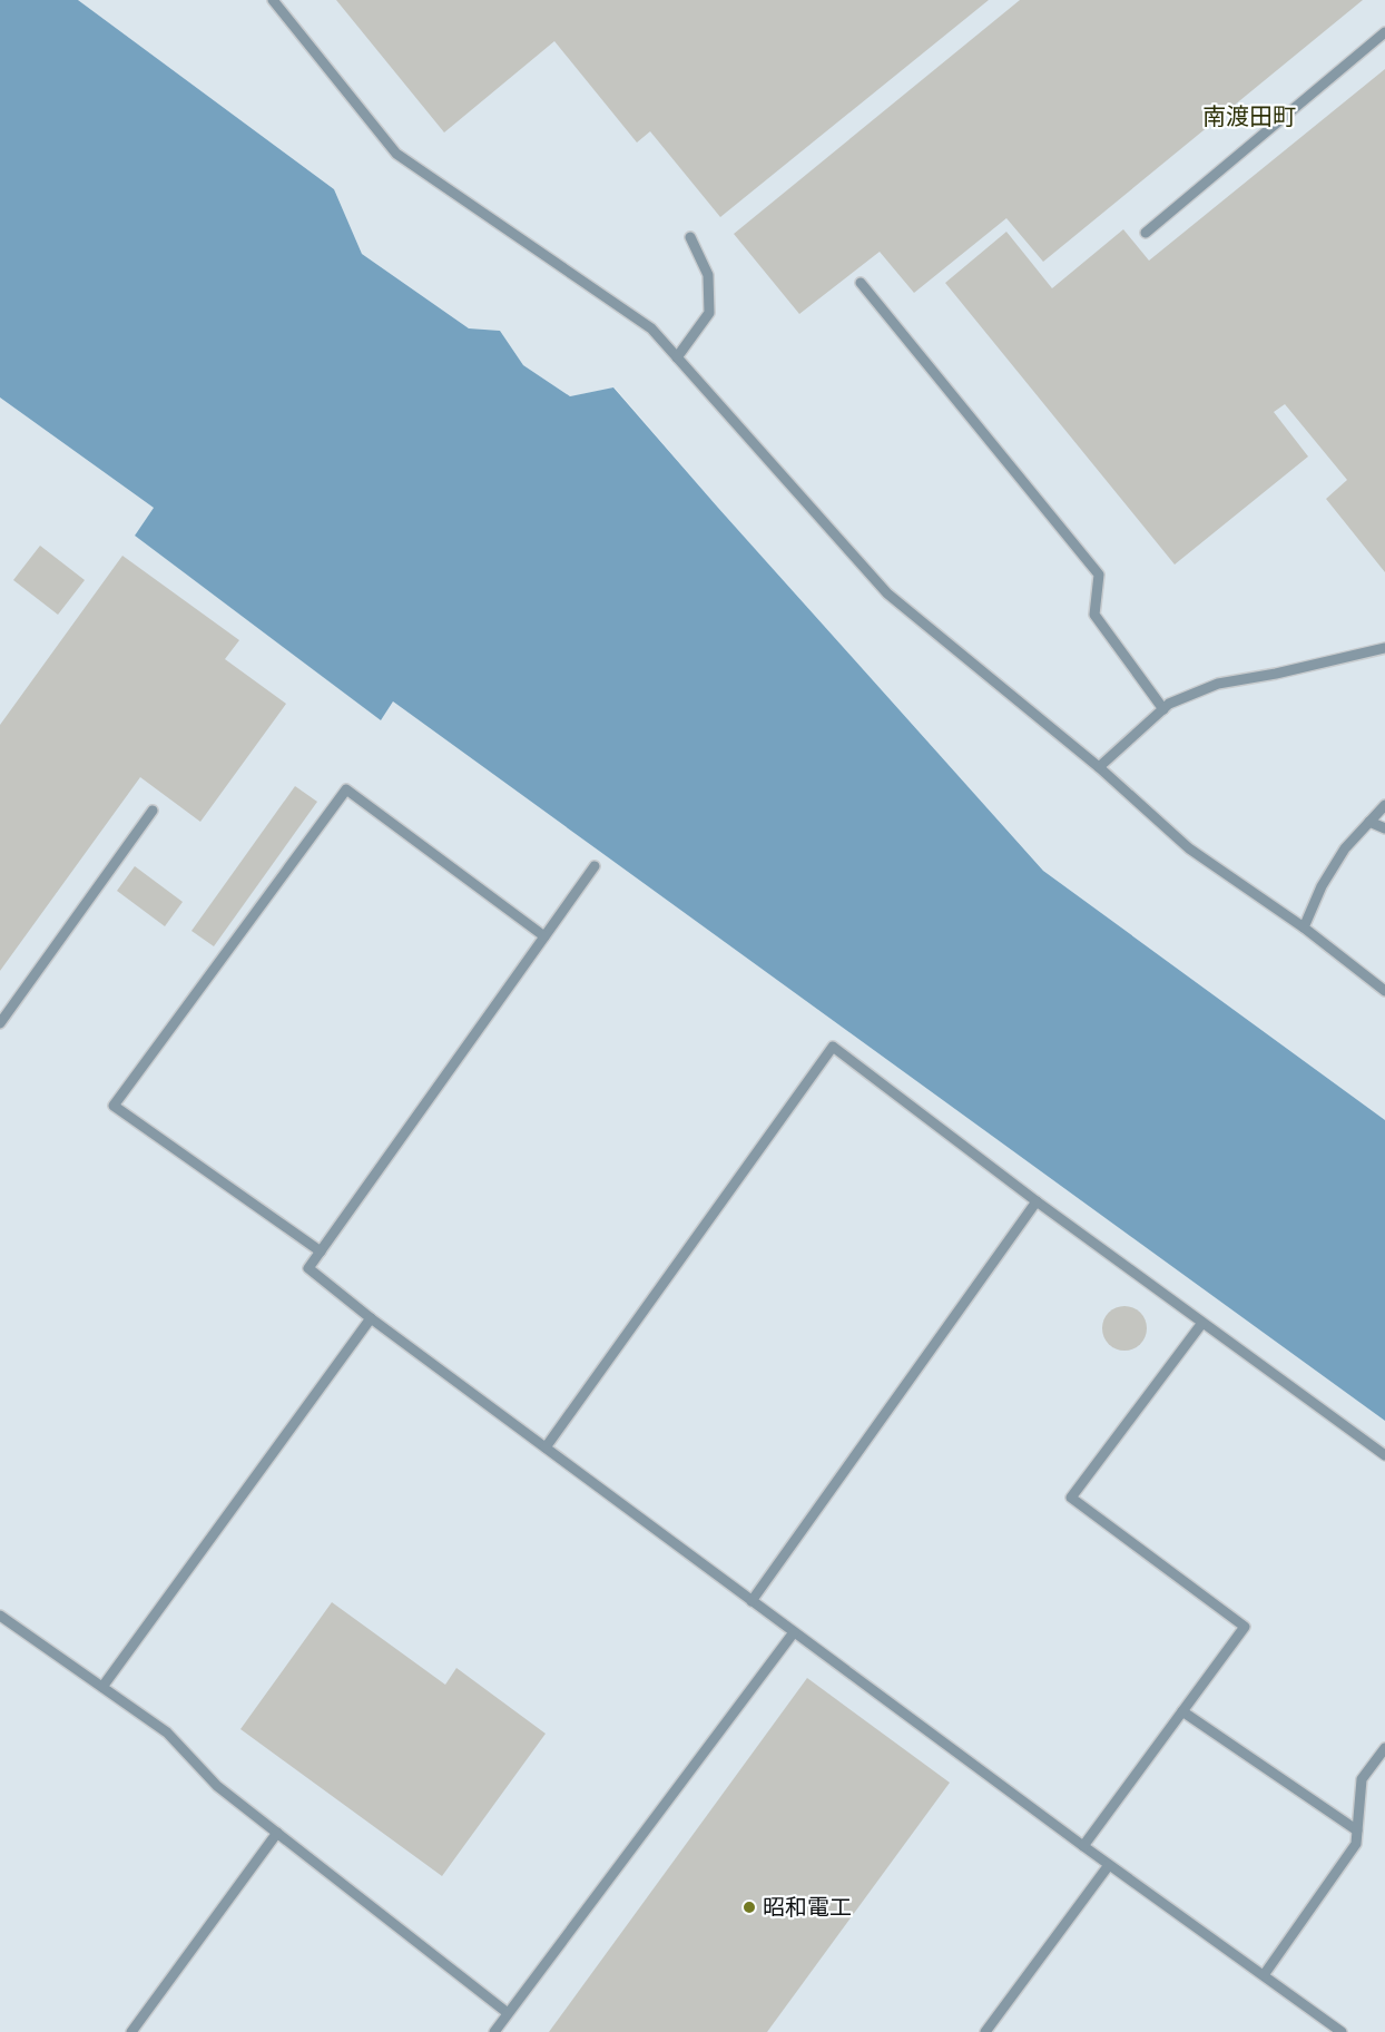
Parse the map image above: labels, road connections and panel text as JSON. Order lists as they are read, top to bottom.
{
  "districts": ["南渡田町"],
  "places": ["昭和電工"]
}
